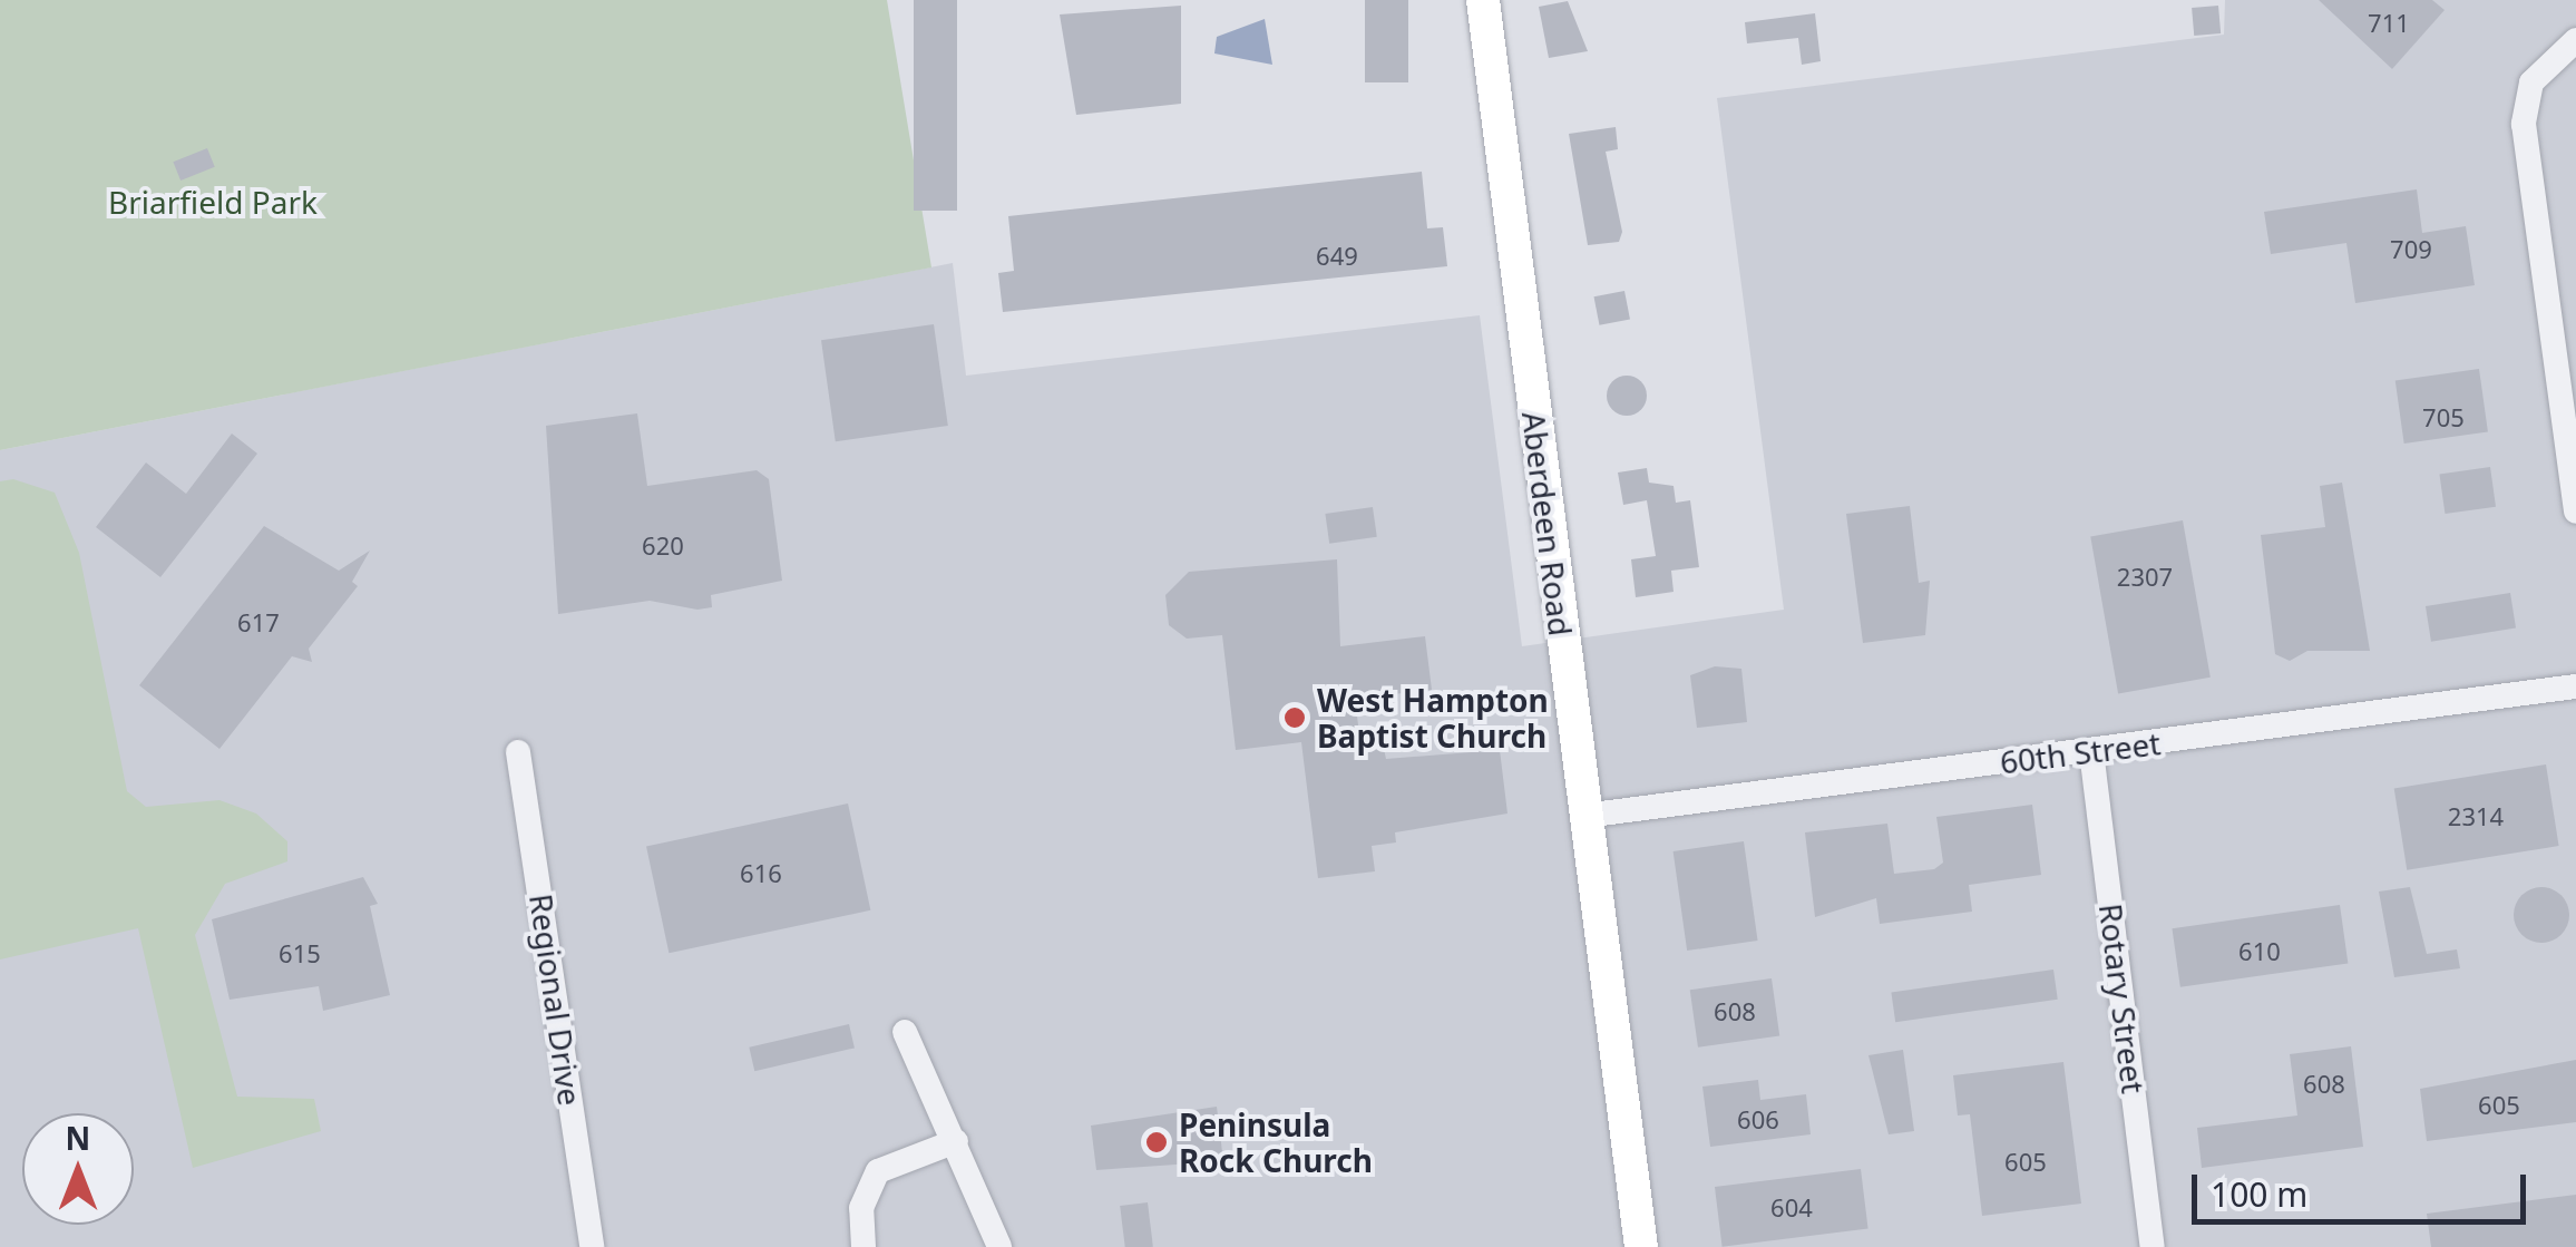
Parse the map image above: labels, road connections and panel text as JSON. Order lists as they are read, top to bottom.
{
  "streets": {
    "main road": ["Aberdeen Road"],
    "street": ["60th Street", "Rotary Street", "Regional Drive"]
  },
  "crossings": [
    ["Aberdeen Road", "60th Street"],
    ["60th Street", "Rotary Street"]
  ],
  "parks": ["Briarfield Park"],
  "places": ["West Hampton Baptist Church", "Peninsula Rock Church"],
  "house_numbers": [
    "711",
    "709",
    "649",
    "705",
    "620",
    "2307",
    "617",
    "2314",
    "616",
    "610",
    "615",
    "608",
    "608",
    "605",
    "606",
    "605",
    "604"
  ],
  "scale_bar": "100 m",
  "north": "top"
}
